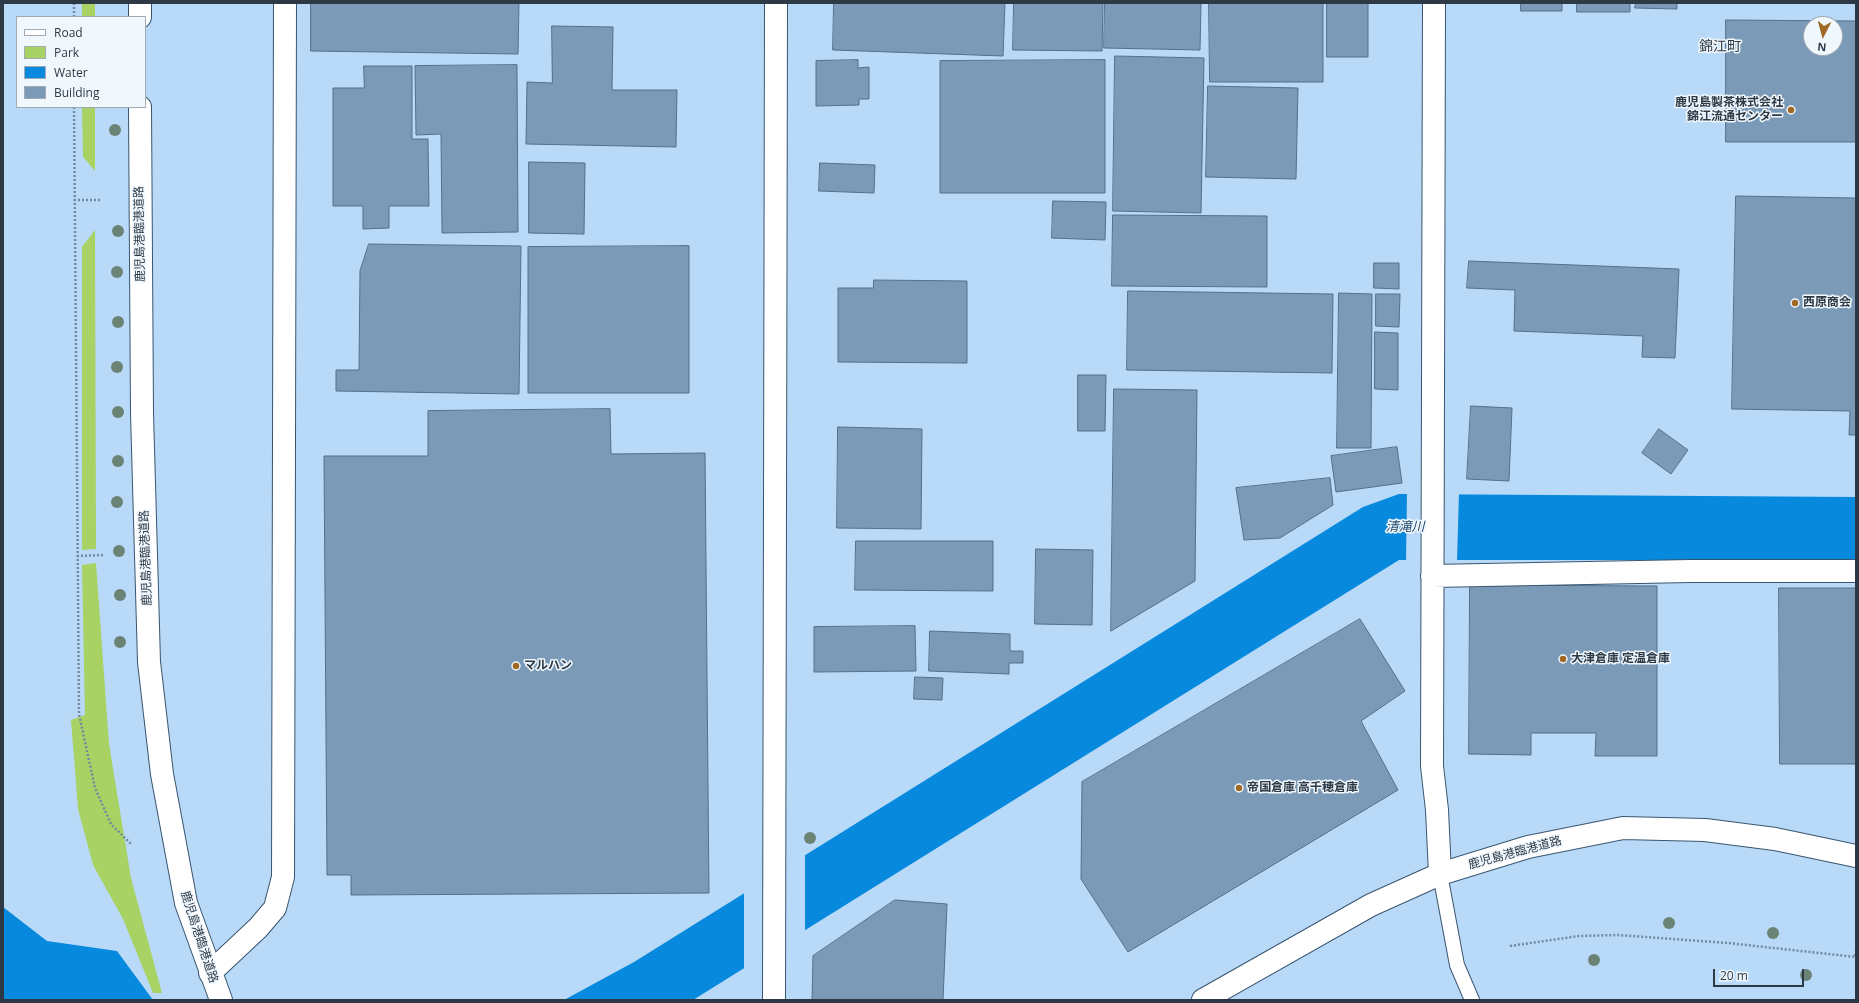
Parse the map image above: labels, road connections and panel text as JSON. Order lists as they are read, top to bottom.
{
  "streets": {
    "street": ["鹿児島港臨港道路"]
  },
  "districts": ["錦江町"],
  "water": ["清滝川"],
  "places": [
    "鹿児島製茶株式会社 錦江流通センター",
    "西原商会",
    "大津倉庫 定温倉庫",
    "マルハン",
    "帝国倉庫 高千穂倉庫"
  ],
  "legend": [
    "Road",
    "Park",
    "Water",
    "Building"
  ],
  "scale_bar": "20 m",
  "north": "bottom"
}
